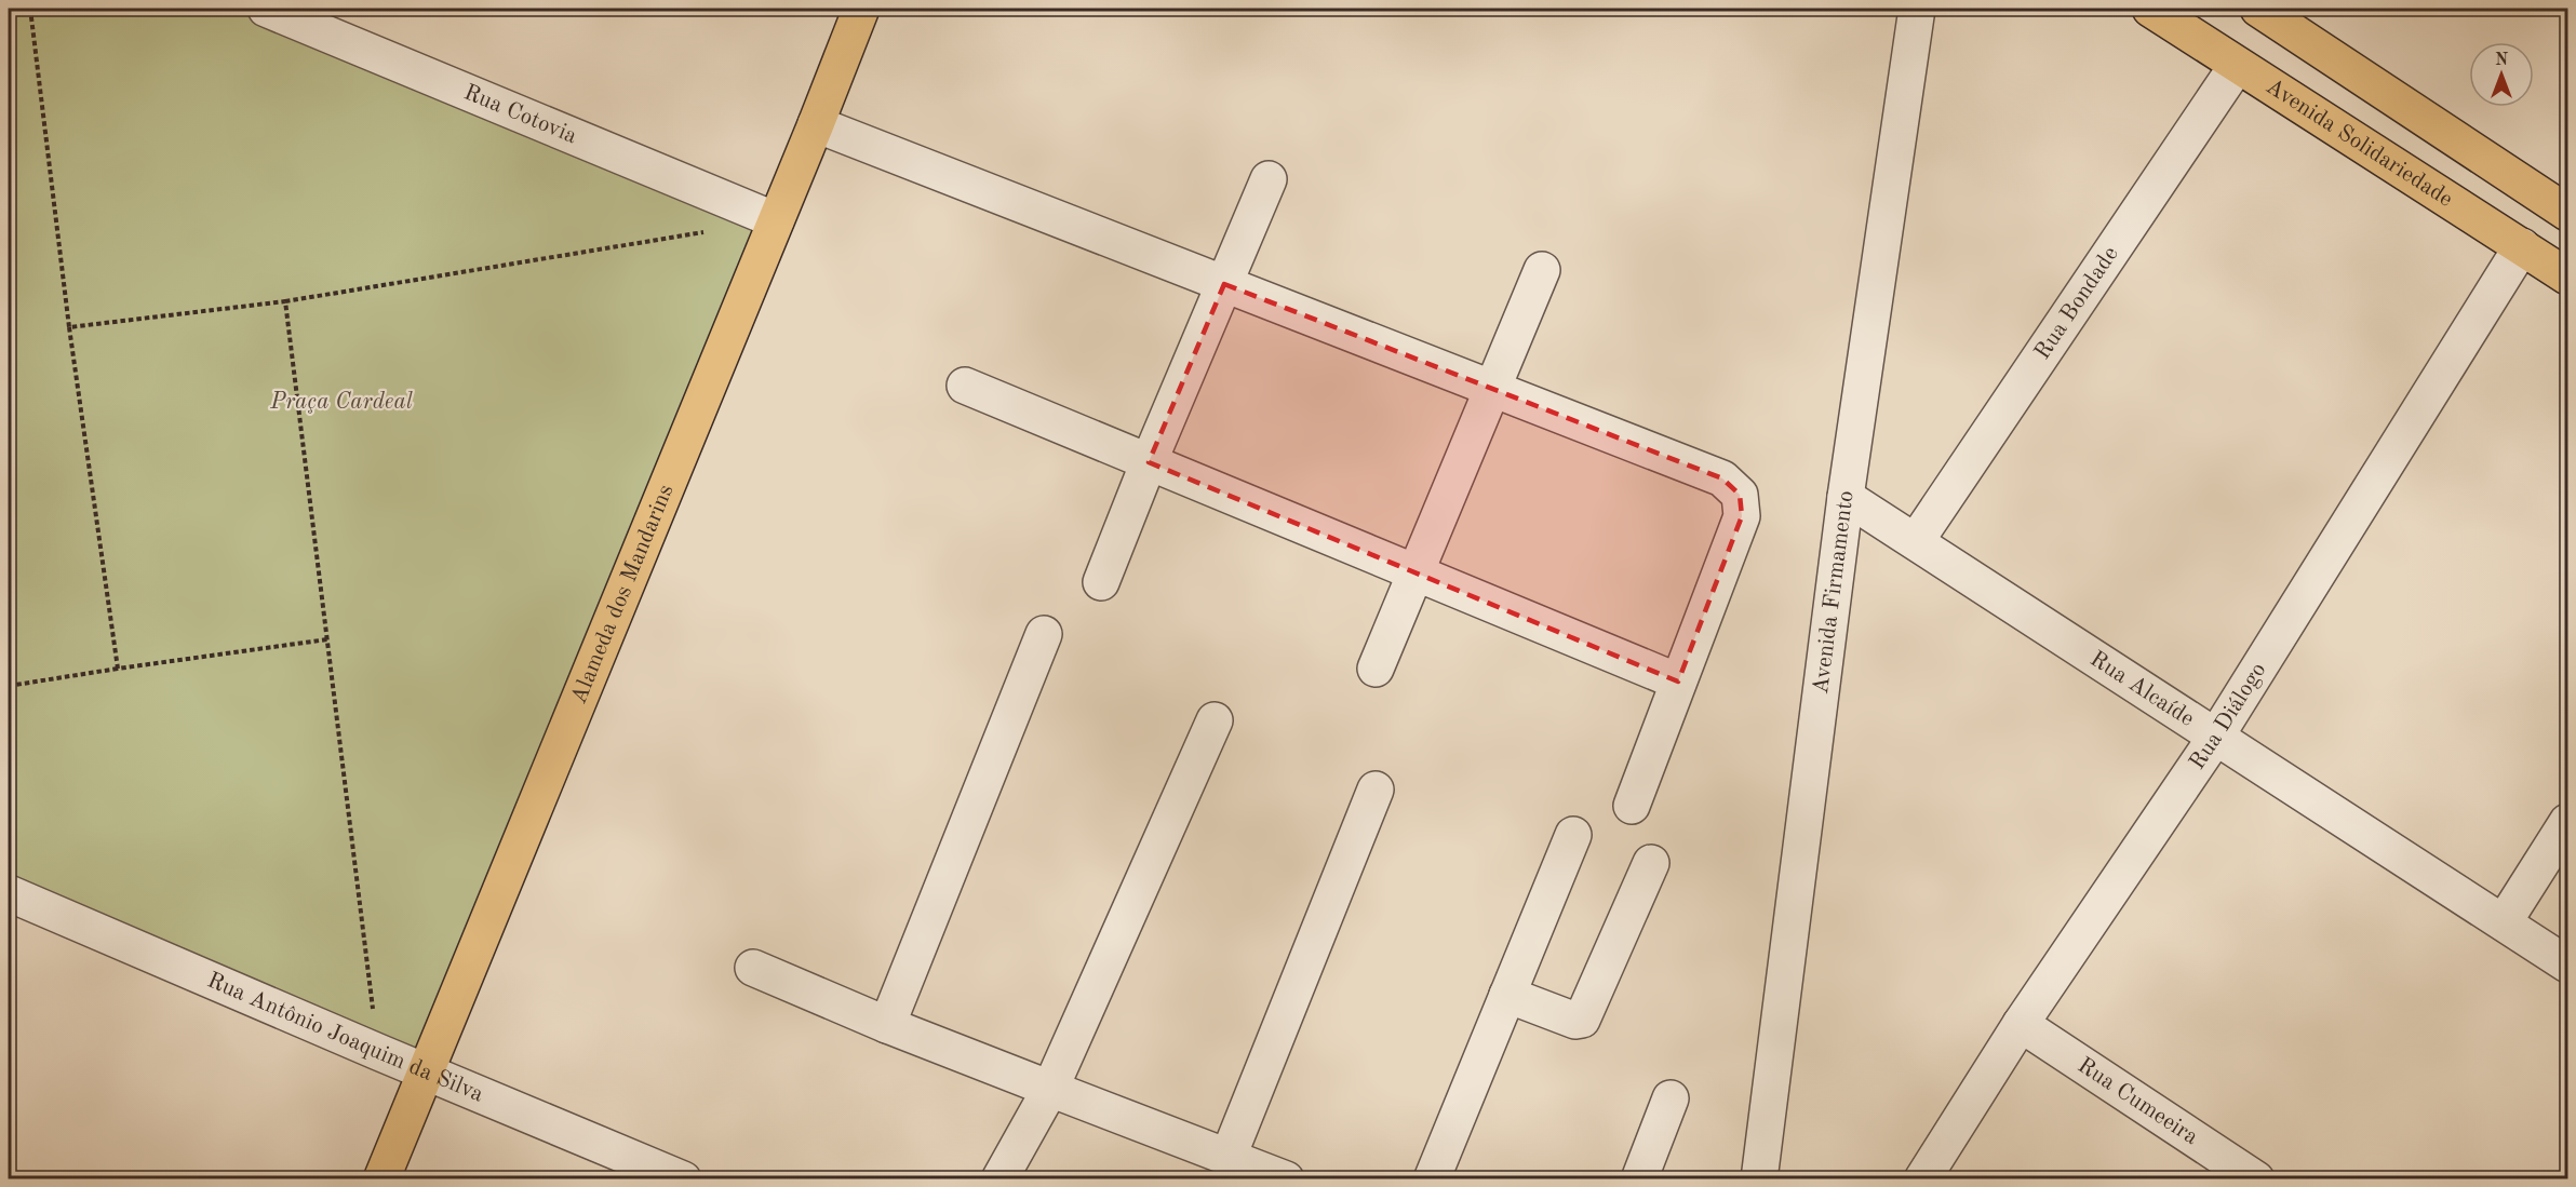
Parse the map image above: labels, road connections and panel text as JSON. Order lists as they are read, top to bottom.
{
  "streets": {
    "main road": ["Avenida Solidariedade", "Alameda dos Mandarins"],
    "street": [
      "Rua Cotovia",
      "Rua Bondade",
      "Avenida Firmamento",
      "Rua Alcaíde",
      "Rua Diálogo",
      "Rua Antônio Joaquim da Silva",
      "Rua Cumeeira"
    ]
  },
  "crossings": [
    ["Rua Cotovia", "Alameda dos Mandarins"],
    ["Avenida Solidariedade", "Rua Bondade"],
    ["Avenida Solidariedade", "Rua Diálogo"],
    ["Rua Bondade", "Rua Alcaíde"],
    ["Avenida Firmamento", "Rua Alcaíde"],
    ["Alameda dos Mandarins", "Rua Antônio Joaquim da Silva"],
    ["Rua Alcaíde", "Rua Diálogo"],
    ["Rua Diálogo", "Rua Cumeeira"]
  ],
  "parks": ["Praça Cardeal"],
  "north": "top"
}
